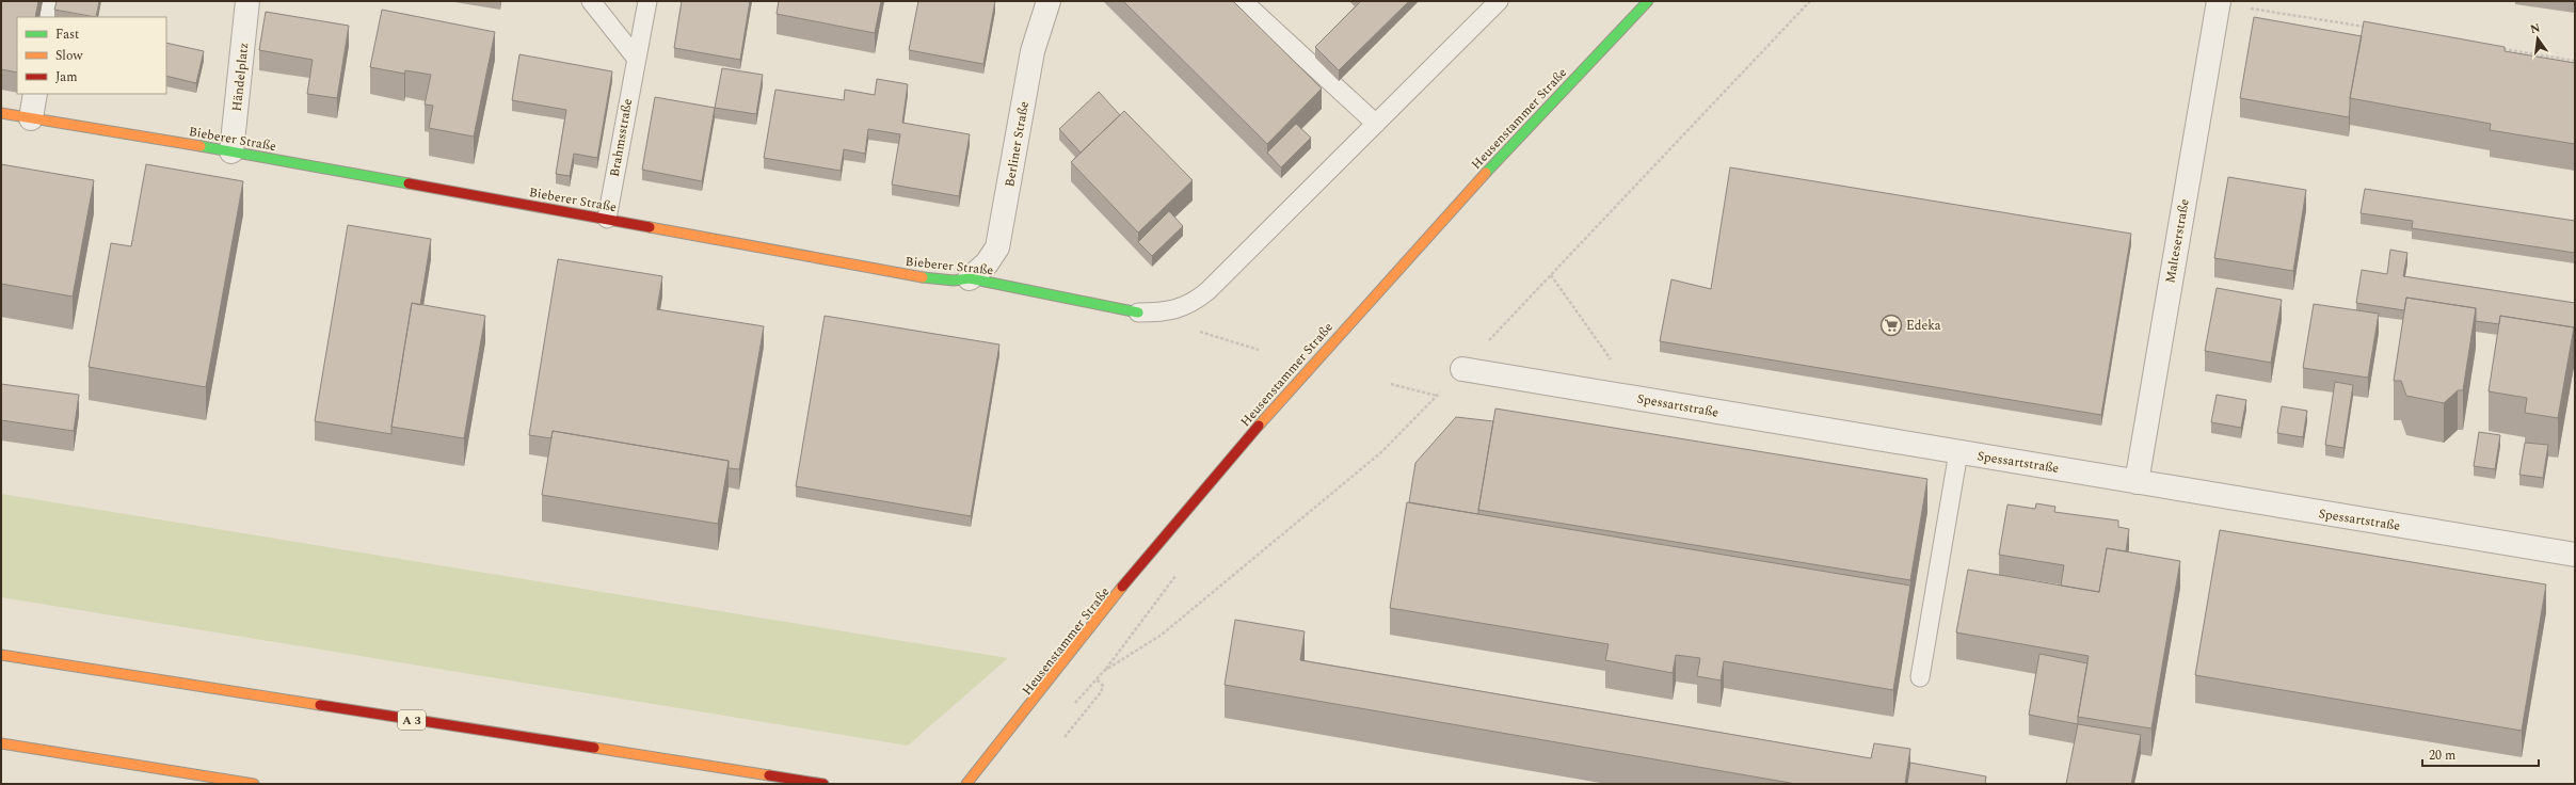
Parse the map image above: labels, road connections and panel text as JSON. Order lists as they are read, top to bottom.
{
  "streets": {
    "main road": ["Heusenstammer Straße", "Bieberer Straße", "A 3"],
    "street": [
      "Händelplatz",
      "Berliner Straße",
      "Malteserstraße",
      "Spessartstraße"
    ],
    "lane": ["Brahmsstraße"]
  },
  "crossings": [
    ["Händelplatz", "Bieberer Straße"],
    ["Brahmsstraße", "Bieberer Straße"],
    ["Bieberer Straße", "Berliner Straße"],
    ["Malteserstraße", "Spessartstraße"]
  ],
  "places": {
    "supermarket": ["Edeka"]
  },
  "legend": ["Fast", "Slow", "Jam"],
  "scale_bar": "20 m",
  "north": "top"
}
